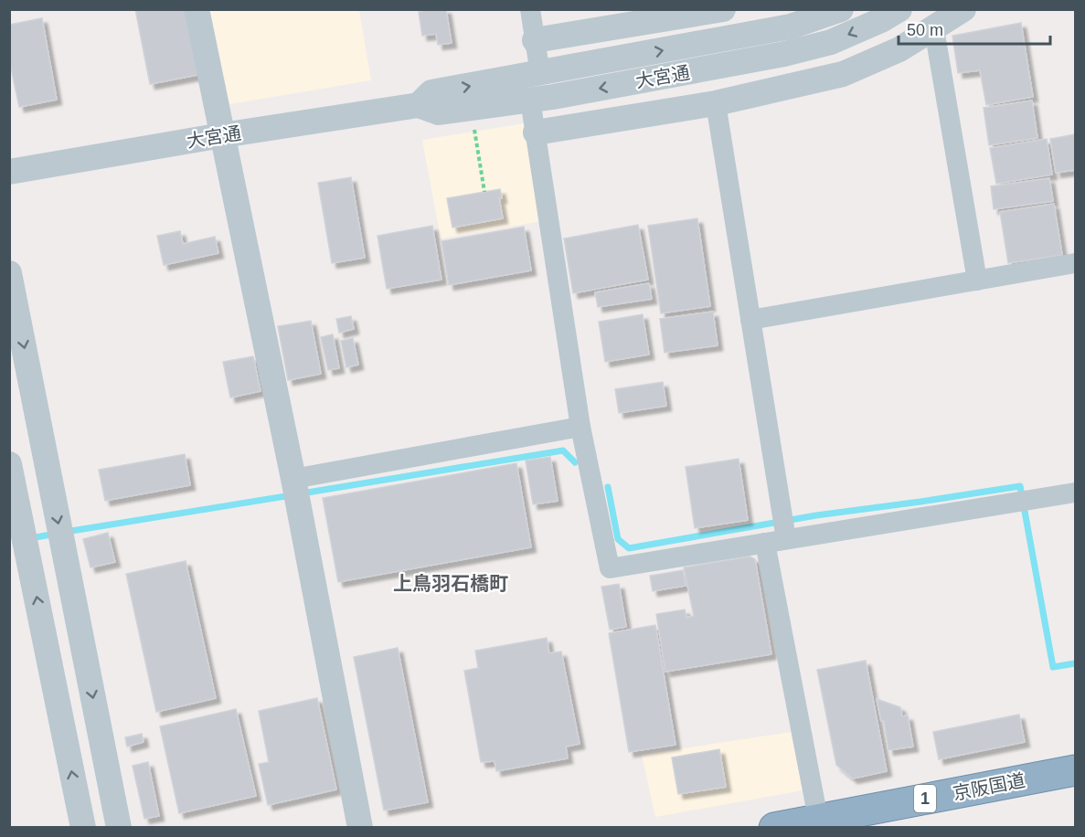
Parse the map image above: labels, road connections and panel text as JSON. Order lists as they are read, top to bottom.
{
  "streets": {
    "highway": ["京阪国道", "1"],
    "street": ["大宮通"]
  },
  "districts": ["上鳥羽石橋町"],
  "scale_bar": "50 m"
}
